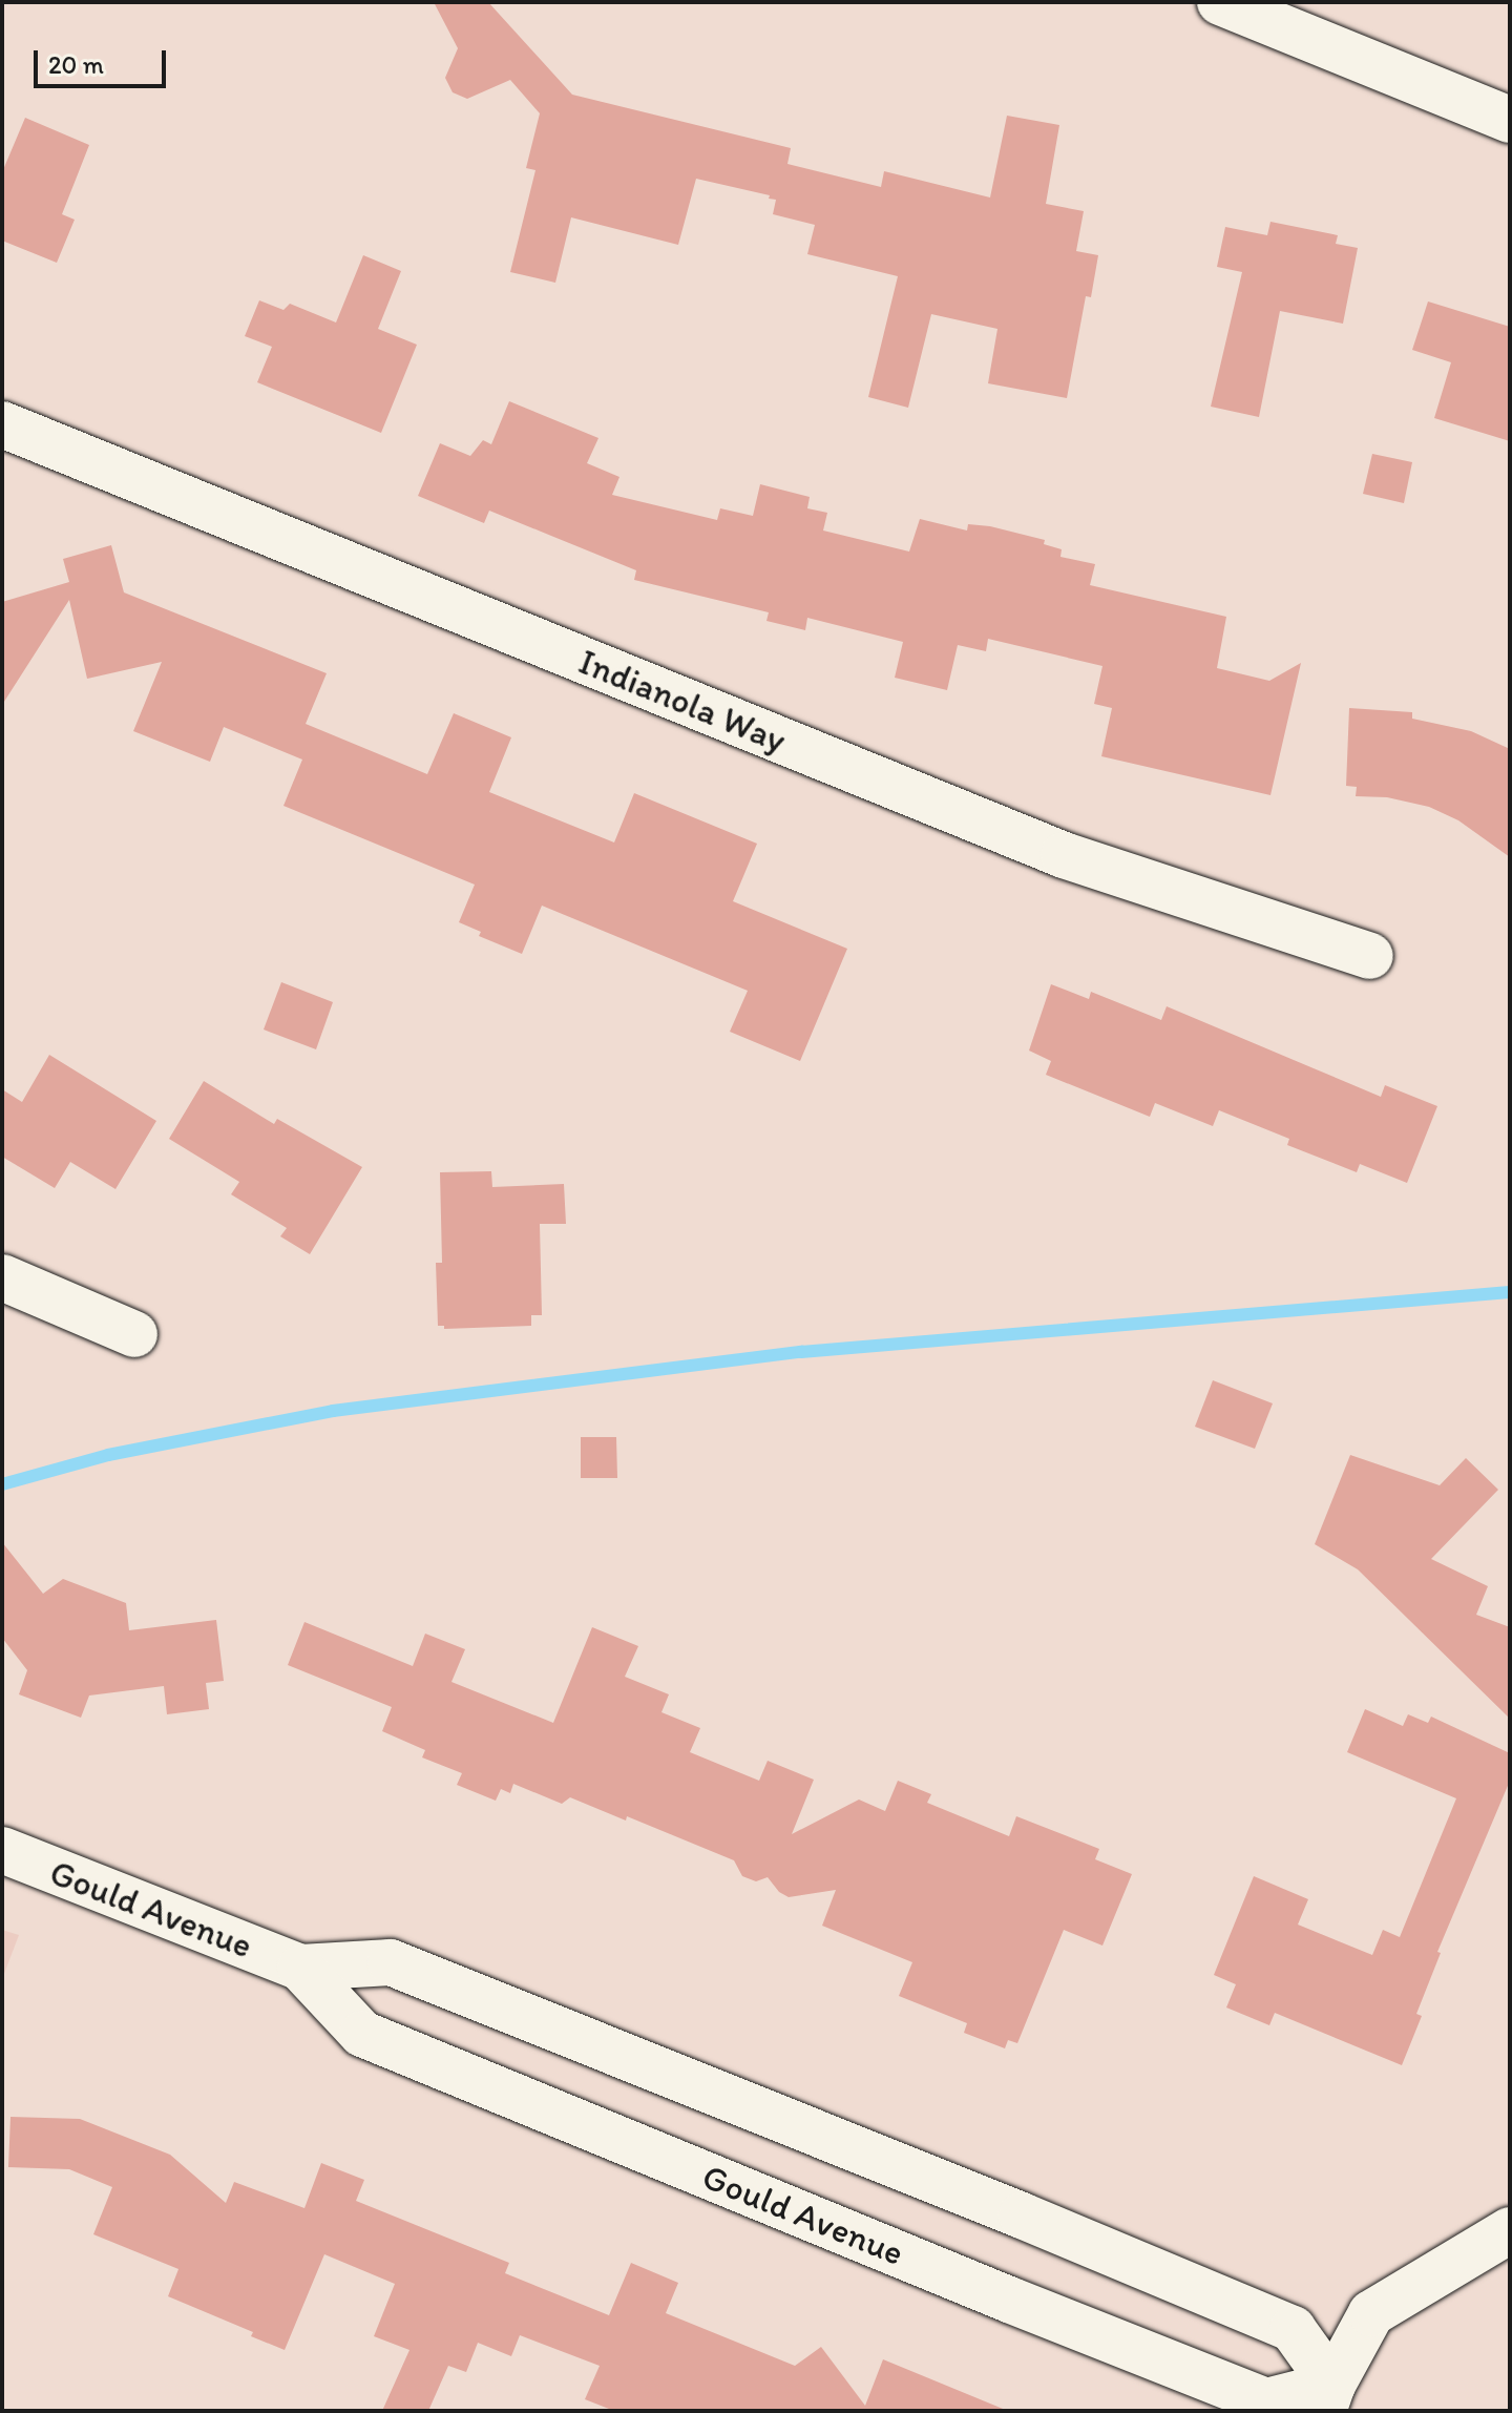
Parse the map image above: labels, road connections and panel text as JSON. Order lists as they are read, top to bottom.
{
  "streets": {
    "street": ["Indianola Way", "Gould Avenue"]
  },
  "scale_bar": "20 m"
}
